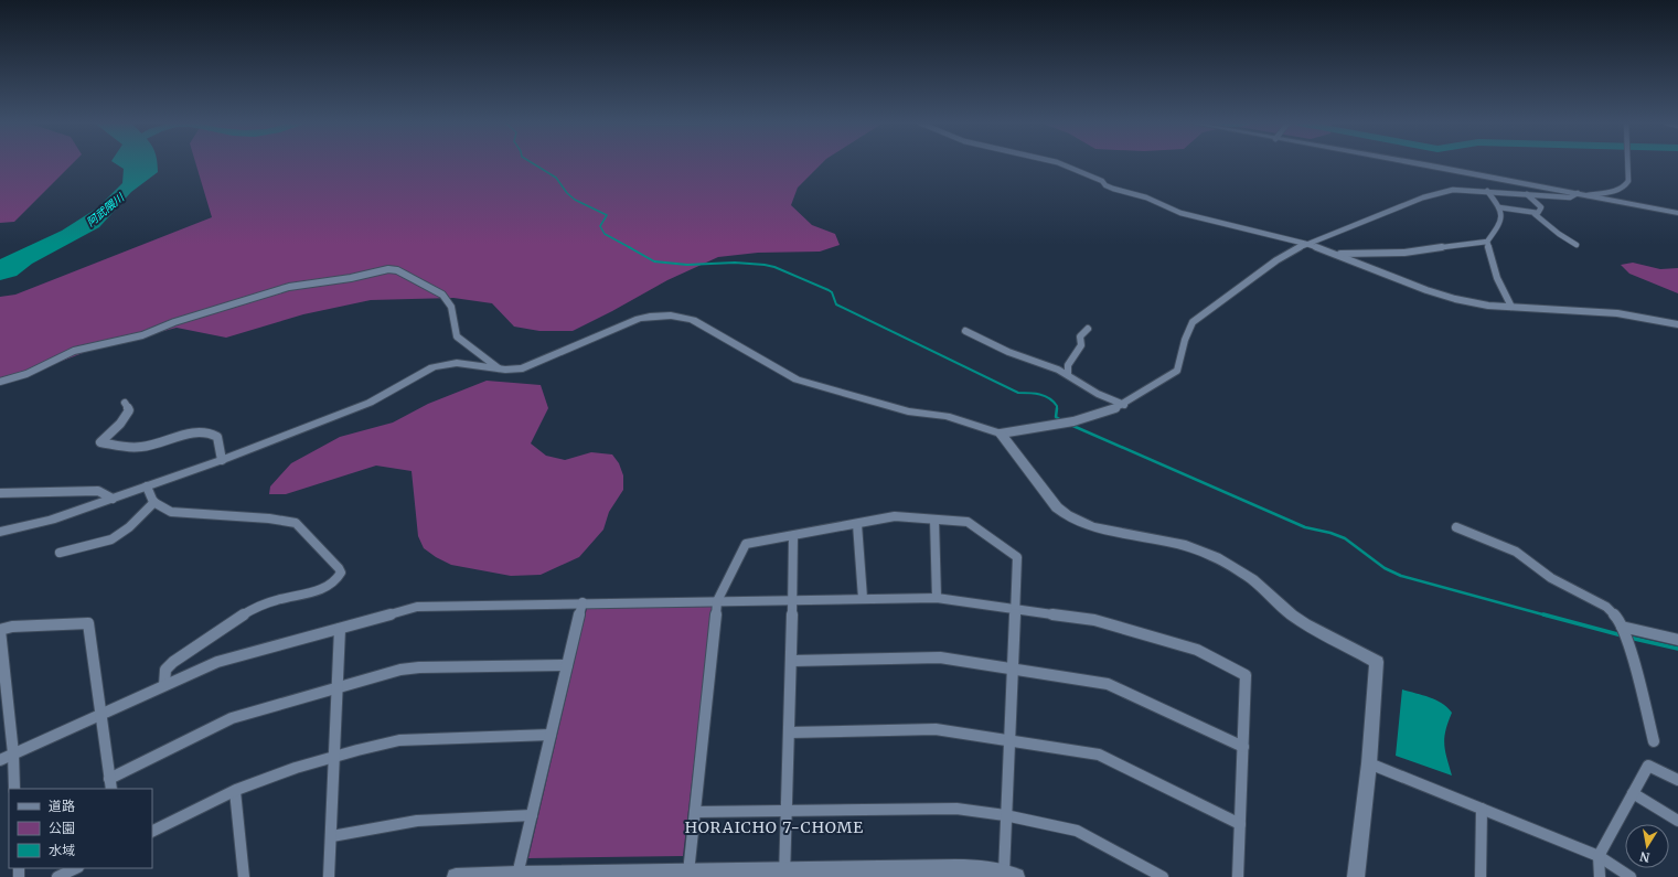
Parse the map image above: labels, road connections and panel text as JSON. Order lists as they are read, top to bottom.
{
  "districts": ["HORAICHO 7-CHOME"],
  "water": ["阿武隈川"],
  "legend": ["道路", "公園", "水域"],
  "north": "bottom"
}
